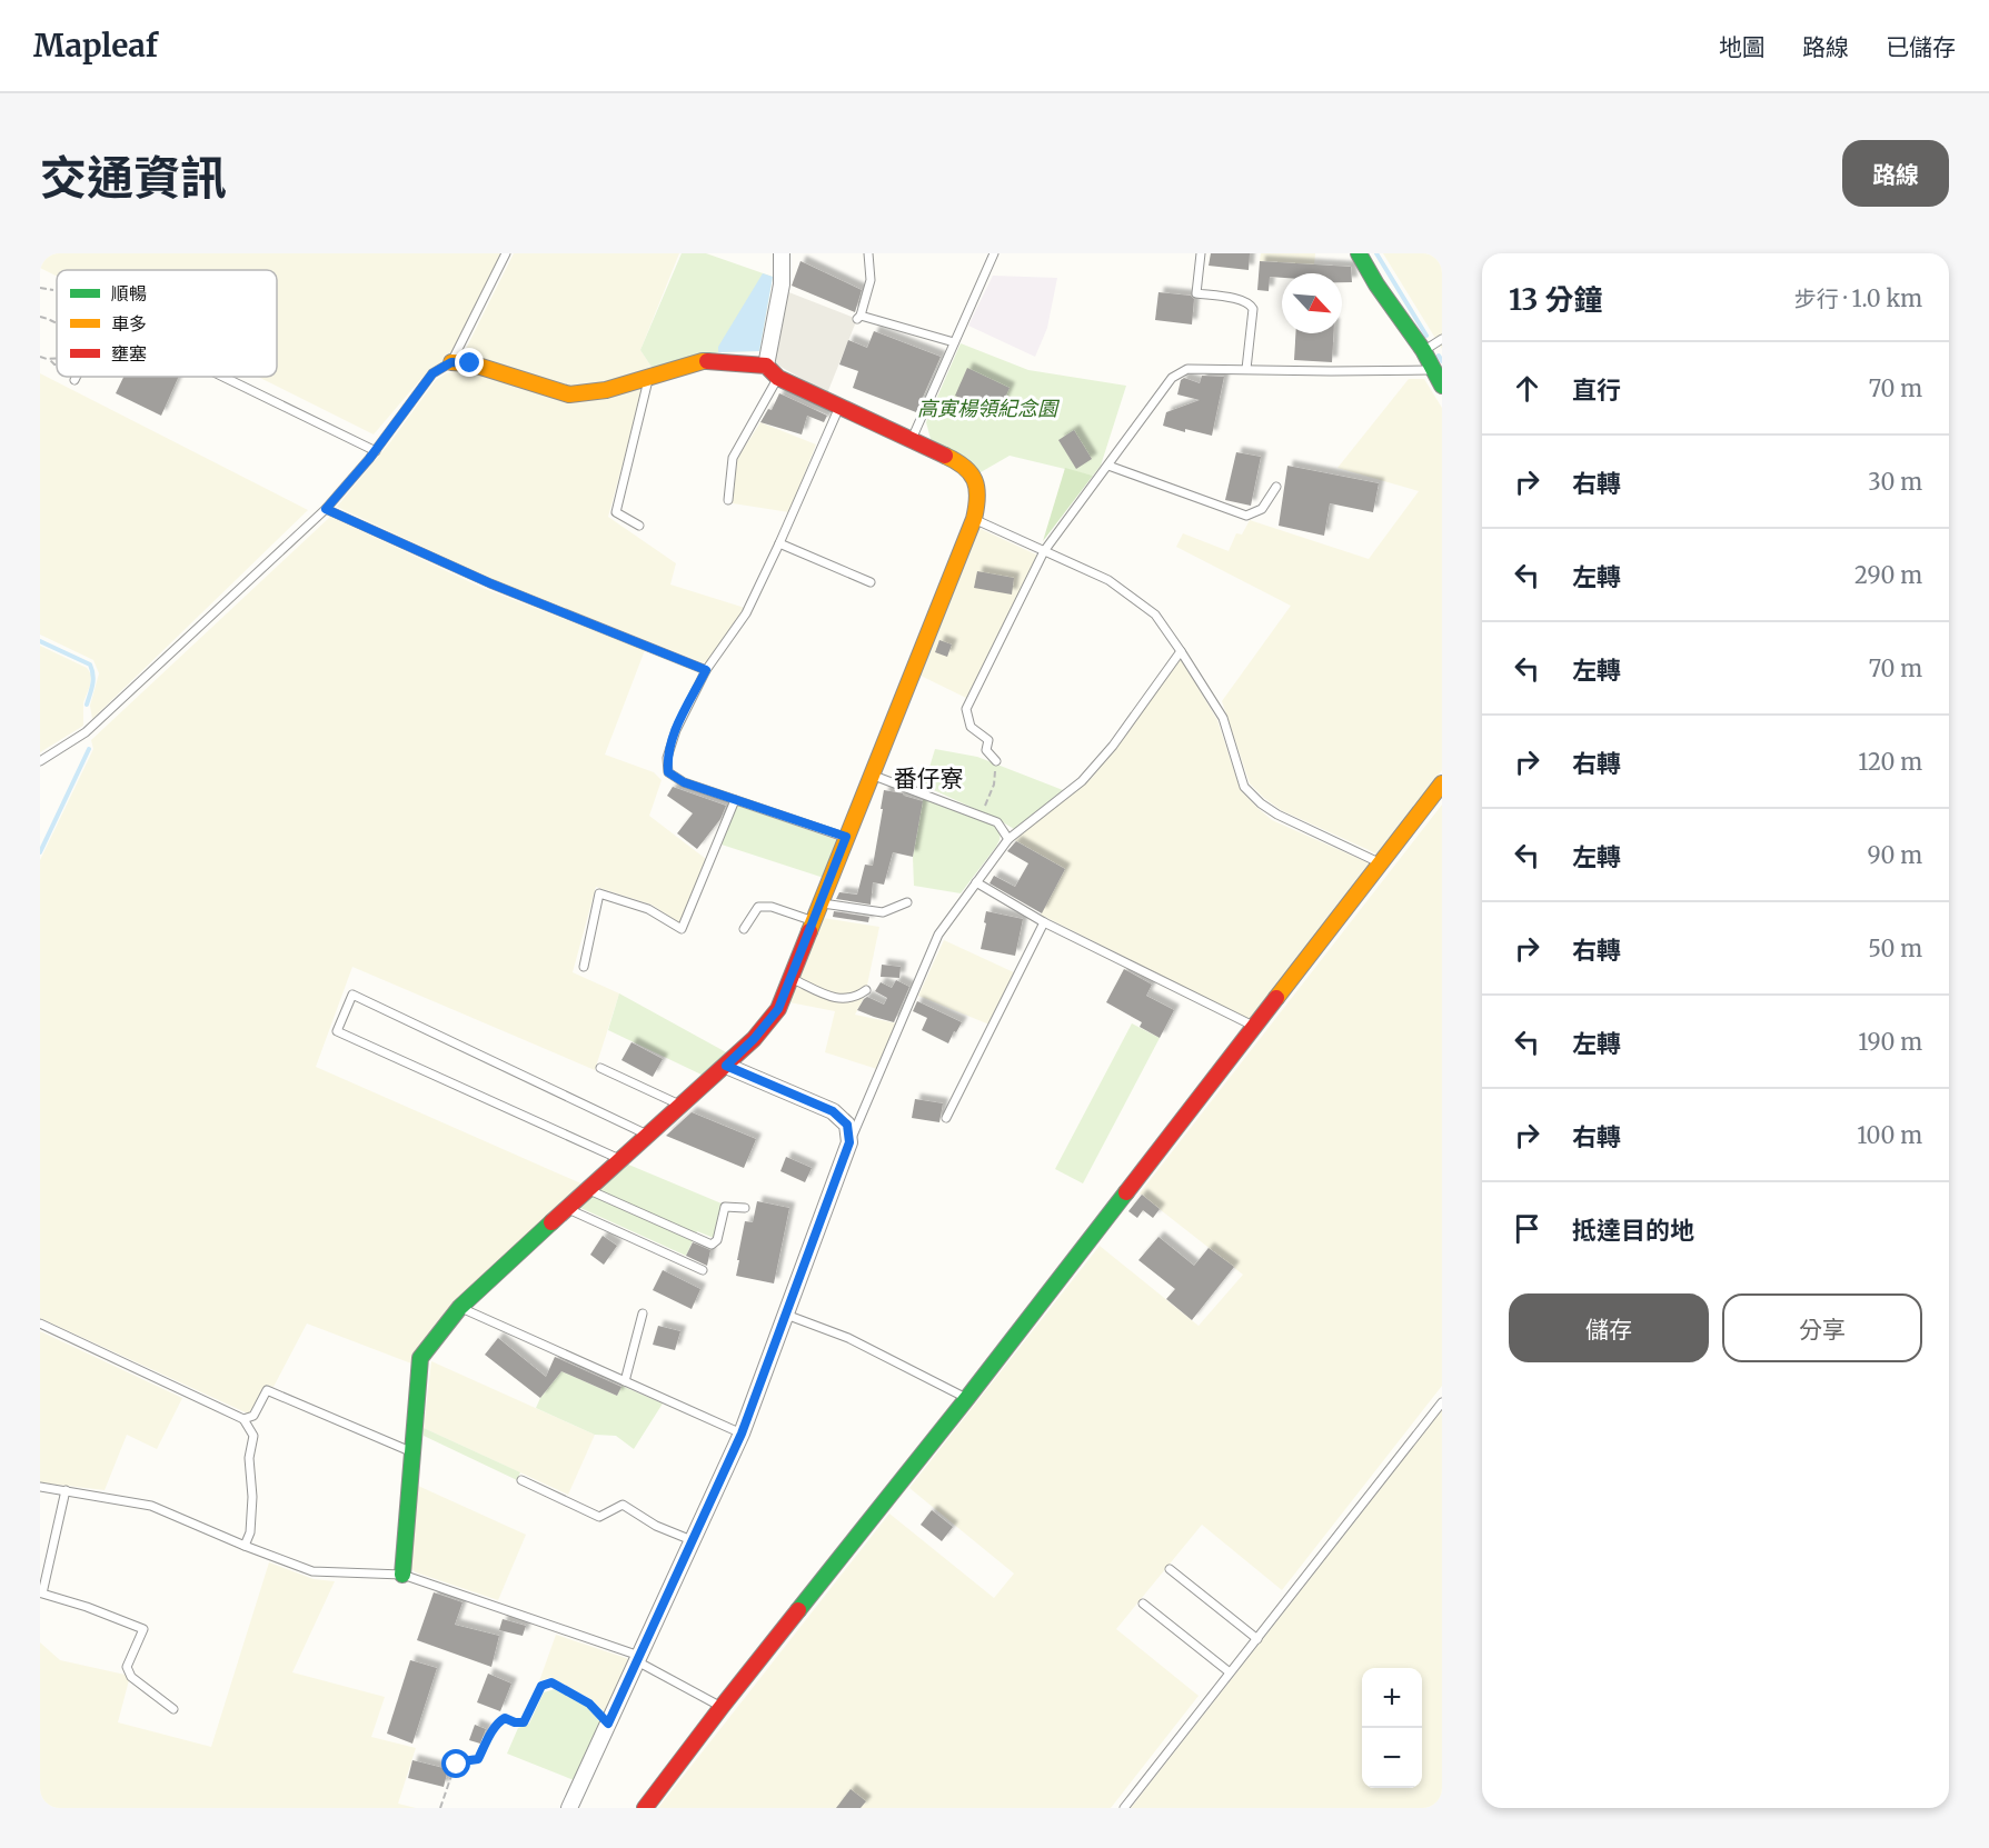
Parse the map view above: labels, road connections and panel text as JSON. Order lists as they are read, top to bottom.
{
  "districts": ["番仔寮"],
  "parks": ["高寅楊領紀念園"],
  "legend": ["順暢", "車多", "壅塞"],
  "north": "bottom right",
  "page": {
    "header": "Mapleaf",
    "nav": ["地圖", "路線", "已儲存"],
    "title": "交通資訊",
    "buttons": [
      "路線",
      ["儲存", "分享"]
    ],
    "heading": ["13 分鐘", "步行 · 1.0 km"],
    "list": [
      ["直行", "70 m"],
      ["右轉", "30 m"],
      ["左轉", "290 m"],
      ["左轉", "70 m"],
      ["右轉", "120 m"],
      ["左轉", "90 m"],
      ["右轉", "50 m"],
      ["左轉", "190 m"],
      ["右轉", "100 m"],
      "抵達目的地"
    ],
    "map_buttons": ["+", "−"]
  }
}
